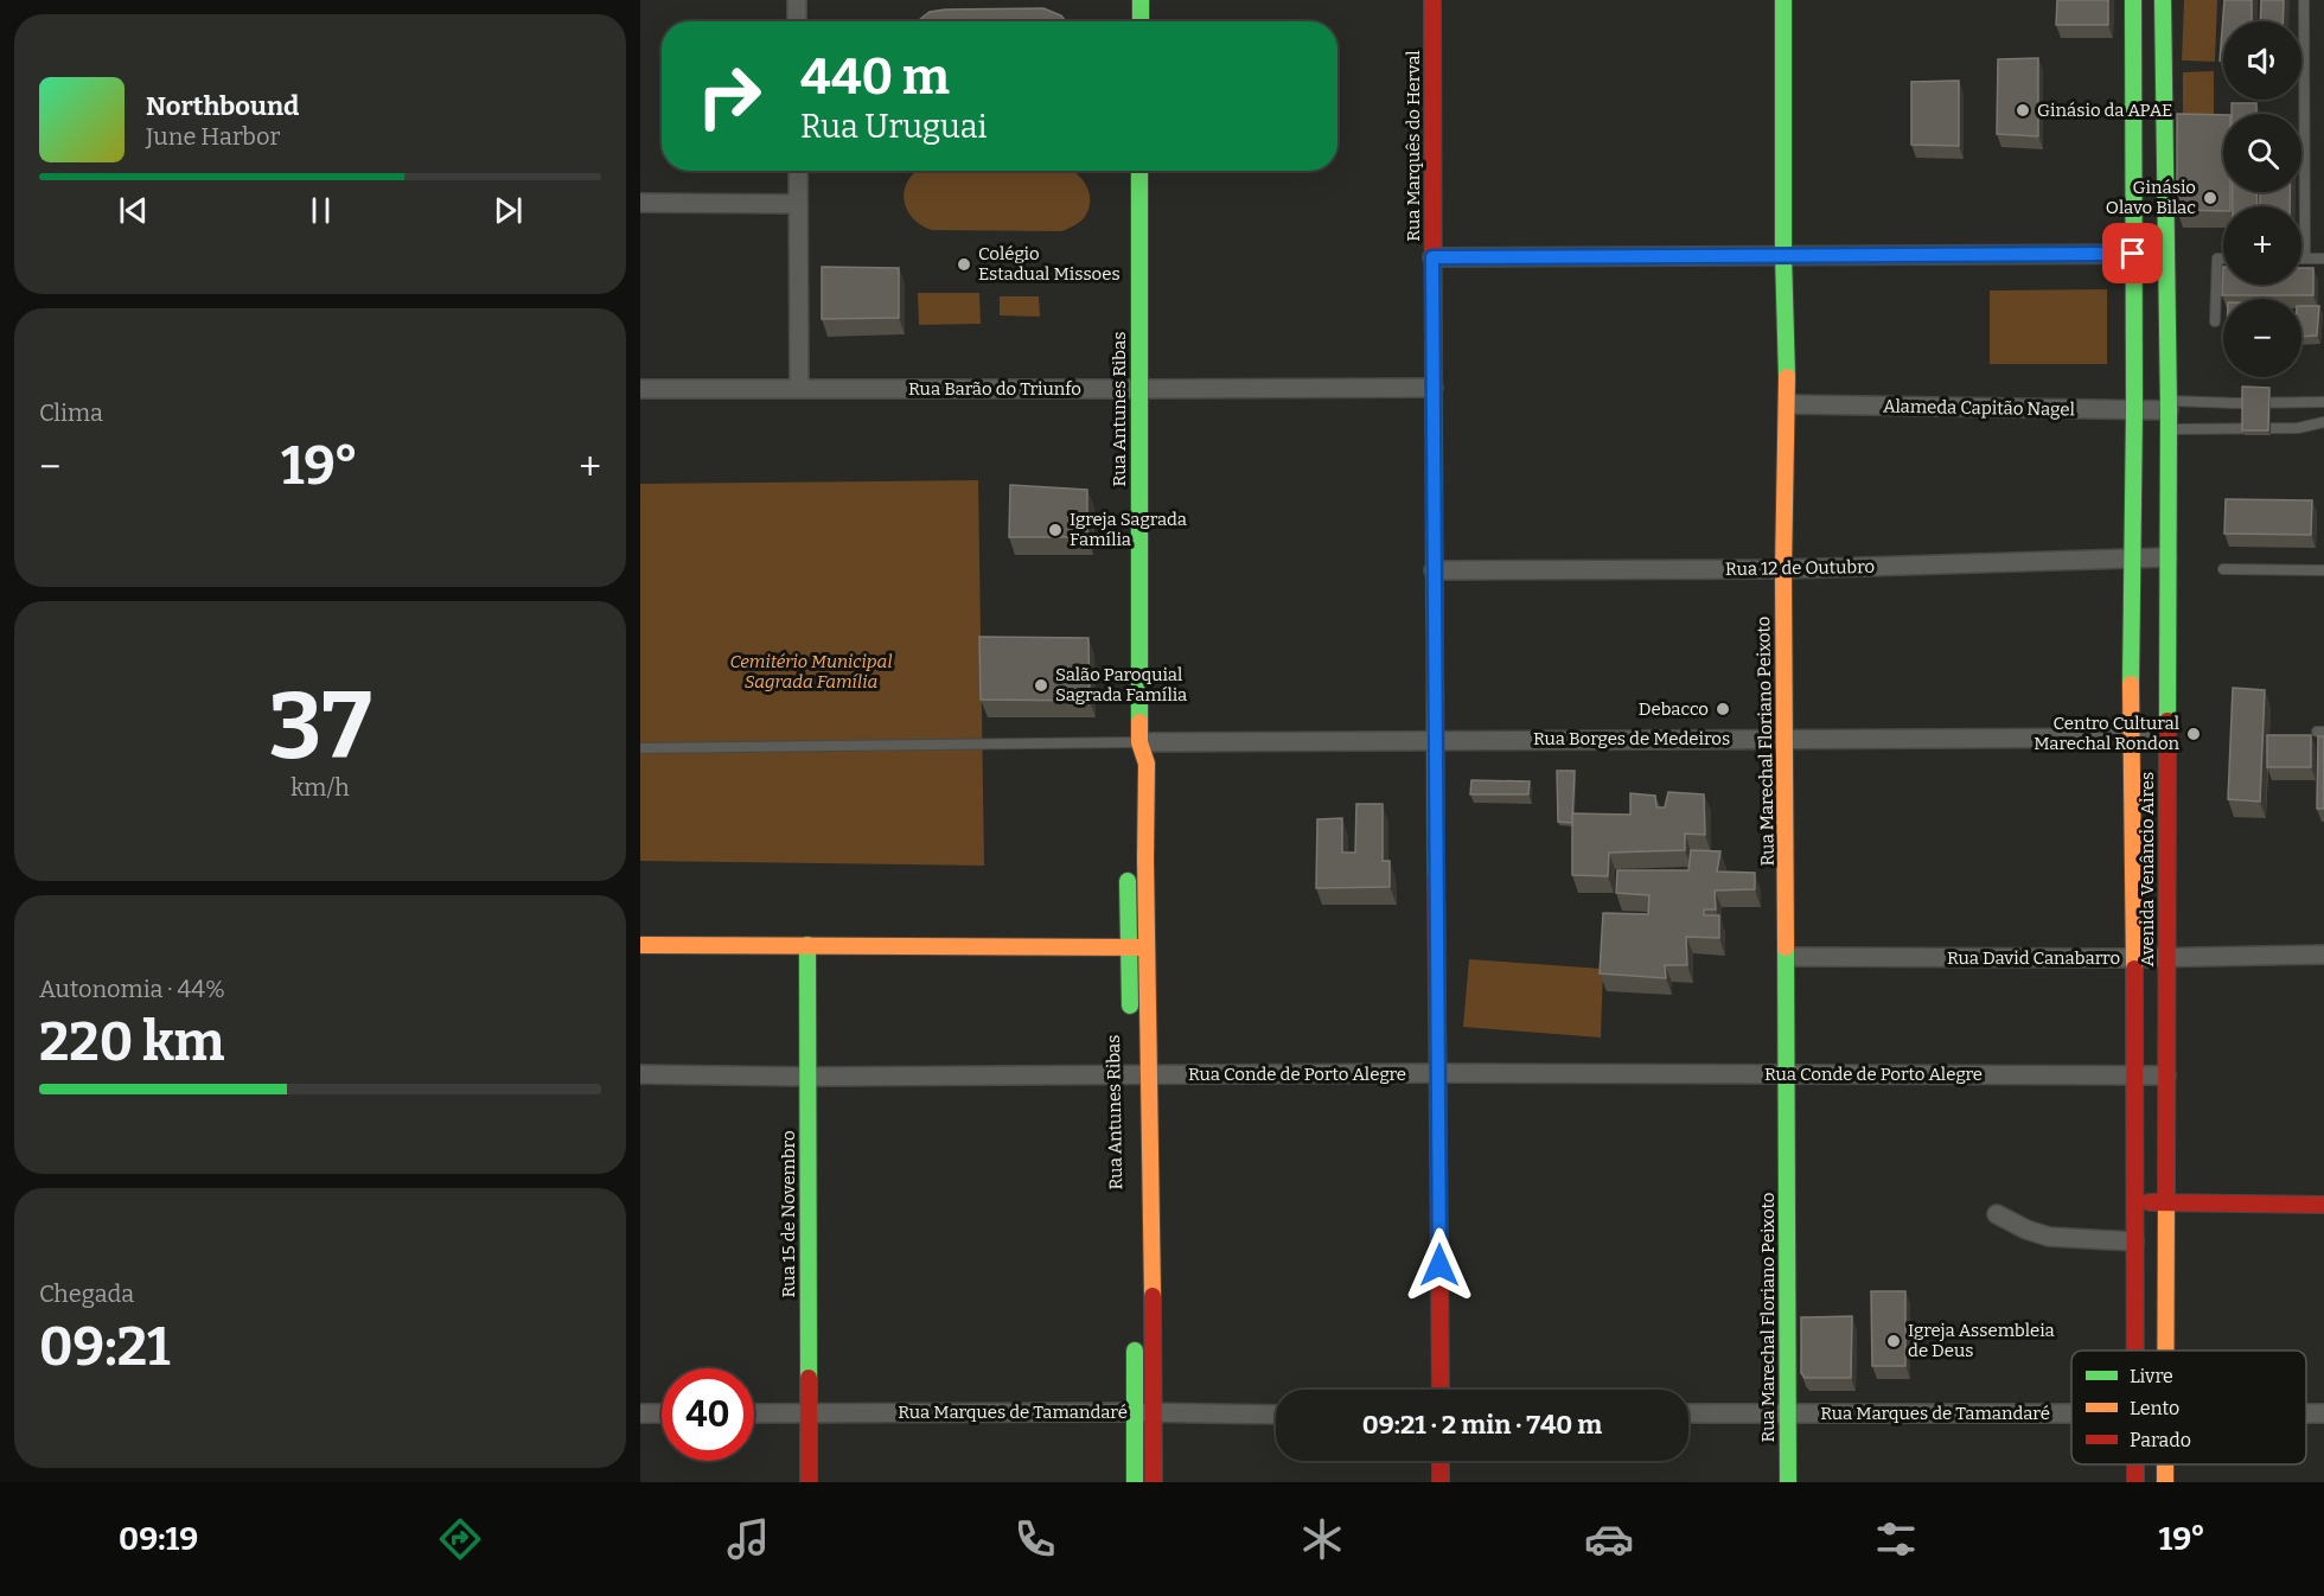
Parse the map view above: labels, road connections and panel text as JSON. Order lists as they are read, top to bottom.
{
  "streets": {
    "street": [
      "Rua Marquês do Herval",
      "Rua Barão do Triunfo",
      "Alameda Capitão Nagel",
      "Rua Antunes Ribas",
      "Rua 12 de Outubro",
      "Rua Borges de Medeiros",
      "Rua Marechal Floriano Peixoto",
      "Avenida Venâncio Aires",
      "Rua David Canabarro",
      "Rua Conde de Porto Alegre",
      "Rua 15 de Novembro",
      "Rua Marques de Tamandaré"
    ]
  },
  "crossings": [
    ["Rua Marquês do Herval", "Rua Barão do Triunfo"],
    ["Rua Marquês do Herval", "Rua 12 de Outubro"],
    ["Rua Marquês do Herval", "Rua Borges de Medeiros"],
    ["Rua Marquês do Herval", "Rua Conde de Porto Alegre"],
    ["Rua Barão do Triunfo", "Rua Antunes Ribas"],
    ["Alameda Capitão Nagel", "Rua Marechal Floriano Peixoto"],
    ["Alameda Capitão Nagel", "Avenida Venâncio Aires"],
    ["Rua Antunes Ribas", "Rua Borges de Medeiros"],
    ["Rua Antunes Ribas", "Rua Conde de Porto Alegre"],
    ["Rua Antunes Ribas", "Rua Marques de Tamandaré"],
    ["Rua 12 de Outubro", "Rua Marechal Floriano Peixoto"],
    ["Rua 12 de Outubro", "Avenida Venâncio Aires"],
    ["Rua Borges de Medeiros", "Rua Marechal Floriano Peixoto"],
    ["Rua Borges de Medeiros", "Avenida Venâncio Aires"],
    ["Rua Marechal Floriano Peixoto", "Rua David Canabarro"],
    ["Rua Marechal Floriano Peixoto", "Rua Conde de Porto Alegre"],
    ["Rua Marechal Floriano Peixoto", "Rua Marques de Tamandaré"],
    ["Avenida Venâncio Aires", "Rua David Canabarro"],
    ["Avenida Venâncio Aires", "Rua Conde de Porto Alegre"],
    ["Rua Conde de Porto Alegre", "Rua 15 de Novembro"],
    ["Rua 15 de Novembro", "Rua Marques de Tamandaré"]
  ],
  "parks": ["Cemitério Municipal Sagrada Família"],
  "places": [
    "Ginásio da APAE",
    "Ginásio Olavo Bilac",
    "Colégio Estadual Missoes",
    "Igreja Sagrada Família",
    "Salão Paroquial Sagrada Família",
    "Debacco",
    "Centro Cultural Marechal Rondon",
    "Igreja Assembleia de Deus"
  ],
  "legend": ["Livre", "Lento", "Parado"],
  "page": {
    "map_buttons": ["+", "−"],
    "turn": ["440 m", "Rua Uruguai"],
    "song": ["Northbound", "June Harbor"],
    "tile": [
      "Clima",
      ["37", "km/h"],
      ["Autonomia · 44%", "220 km"],
      ["Chegada", "09:21"]
    ],
    "heat": ["−", "19°", "+"],
    "limit": "40",
    "trip": "09:21 · 2 min · 740 m",
    "tabs": ["09:19", "19°"]
  }
}
